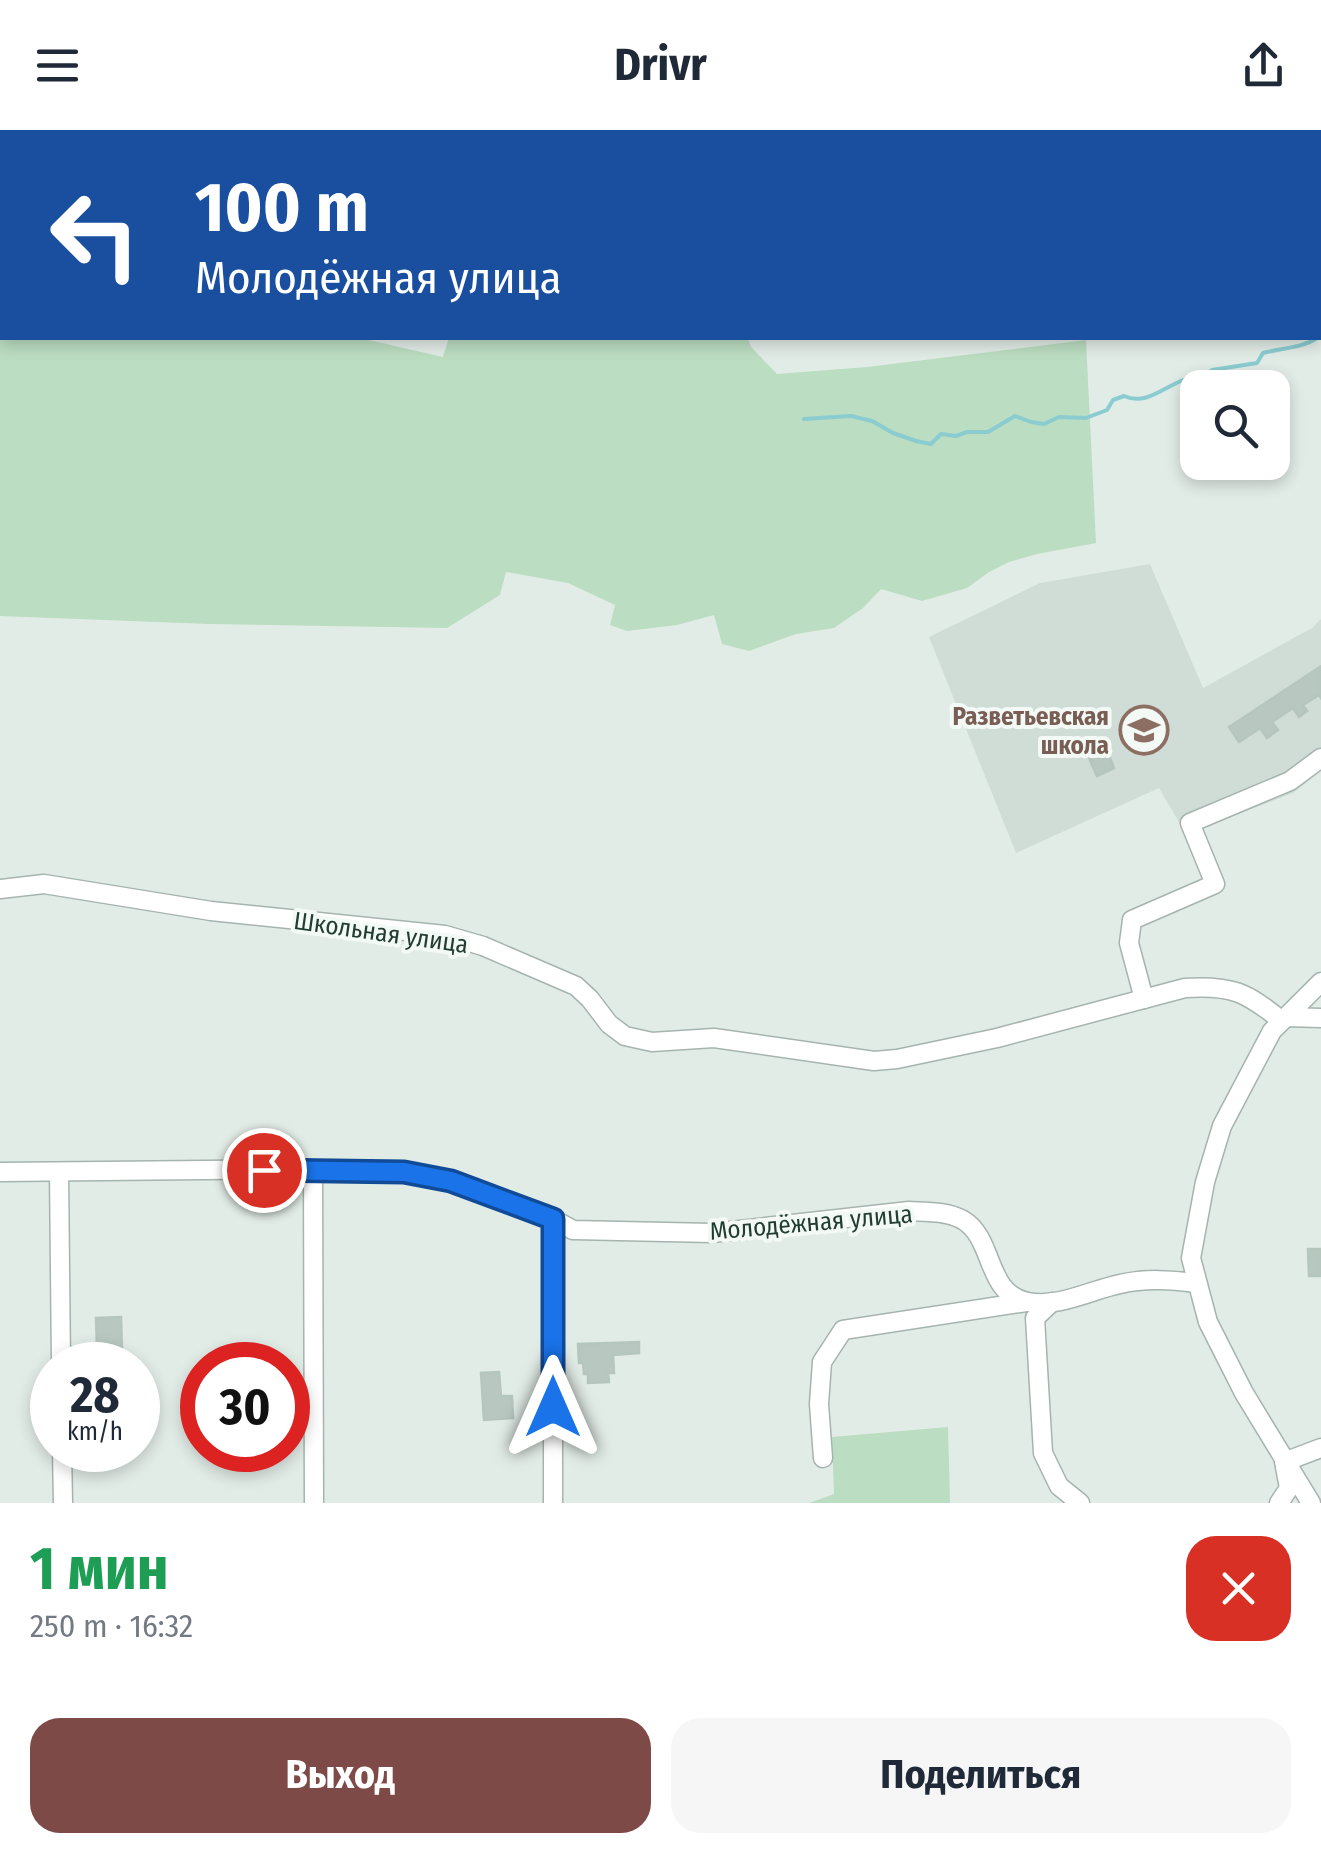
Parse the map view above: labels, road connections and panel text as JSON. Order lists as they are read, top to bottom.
{
  "streets": {
    "street": ["Школьная улица", "Молодёжная улица"]
  },
  "places": {
    "school or university": ["Разветьевская школа"]
  },
  "page": {
    "header": "Drivr",
    "turn": ["100 m", "Молодёжная улица"],
    "speed": "28 km/h",
    "limit": "30",
    "heading": ["1 мин", "250 m · 16:32"],
    "buttons": ["Выход", "Поделиться"]
  }
}
